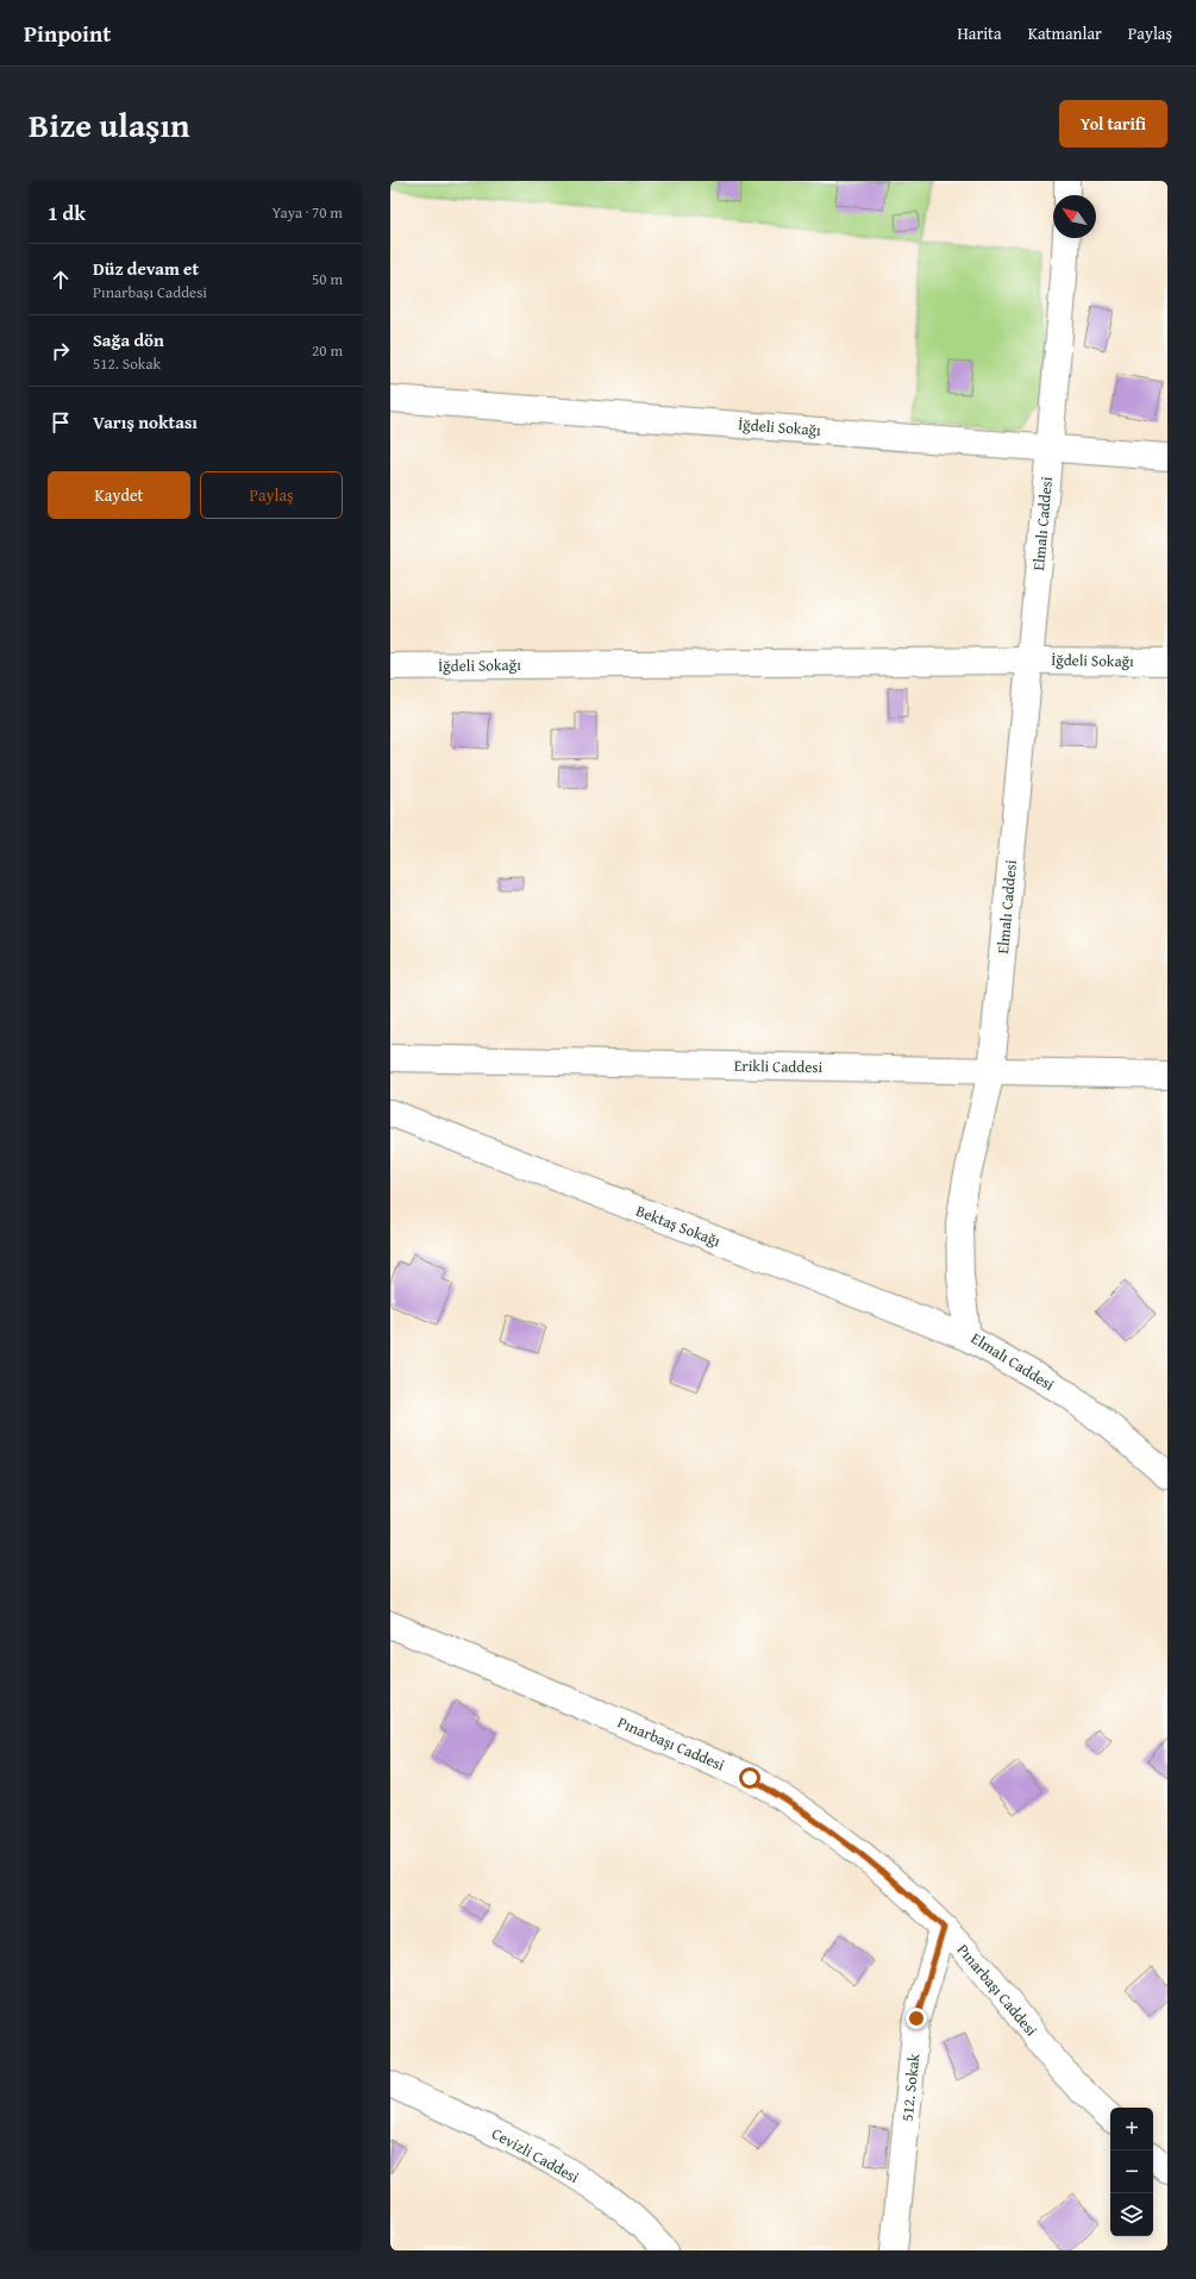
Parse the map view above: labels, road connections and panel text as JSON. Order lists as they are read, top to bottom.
{
  "streets": {
    "street": [
      "İğdeli Sokağı",
      "Elmalı Caddesi",
      "Erikli Caddesi",
      "Bektaş Sokağı",
      "Pınarbaşı Caddesi",
      "512. Sokak",
      "Cevizli Caddesi"
    ]
  },
  "crossings": [
    ["İğdeli Sokağı", "Elmalı Caddesi"],
    ["Elmalı Caddesi", "Erikli Caddesi"],
    ["Elmalı Caddesi", "Bektaş Sokağı"],
    ["Pınarbaşı Caddesi", "512. Sokak"]
  ],
  "north": "top left",
  "page": {
    "header": "Pinpoint",
    "nav": ["Harita", "Katmanlar", "Paylaş"],
    "title": "Bize ulaşın",
    "buttons": [
      "Yol tarifi",
      ["Kaydet", "Paylaş"]
    ],
    "heading": ["1 dk", "Yaya · 70 m"],
    "list": [
      ["Düz devam et", "Pınarbaşı Caddesi", "50 m"],
      ["Sağa dön", "512. Sokak", "20 m"],
      "Varış noktası"
    ],
    "map_buttons": ["+", "−"]
  }
}
